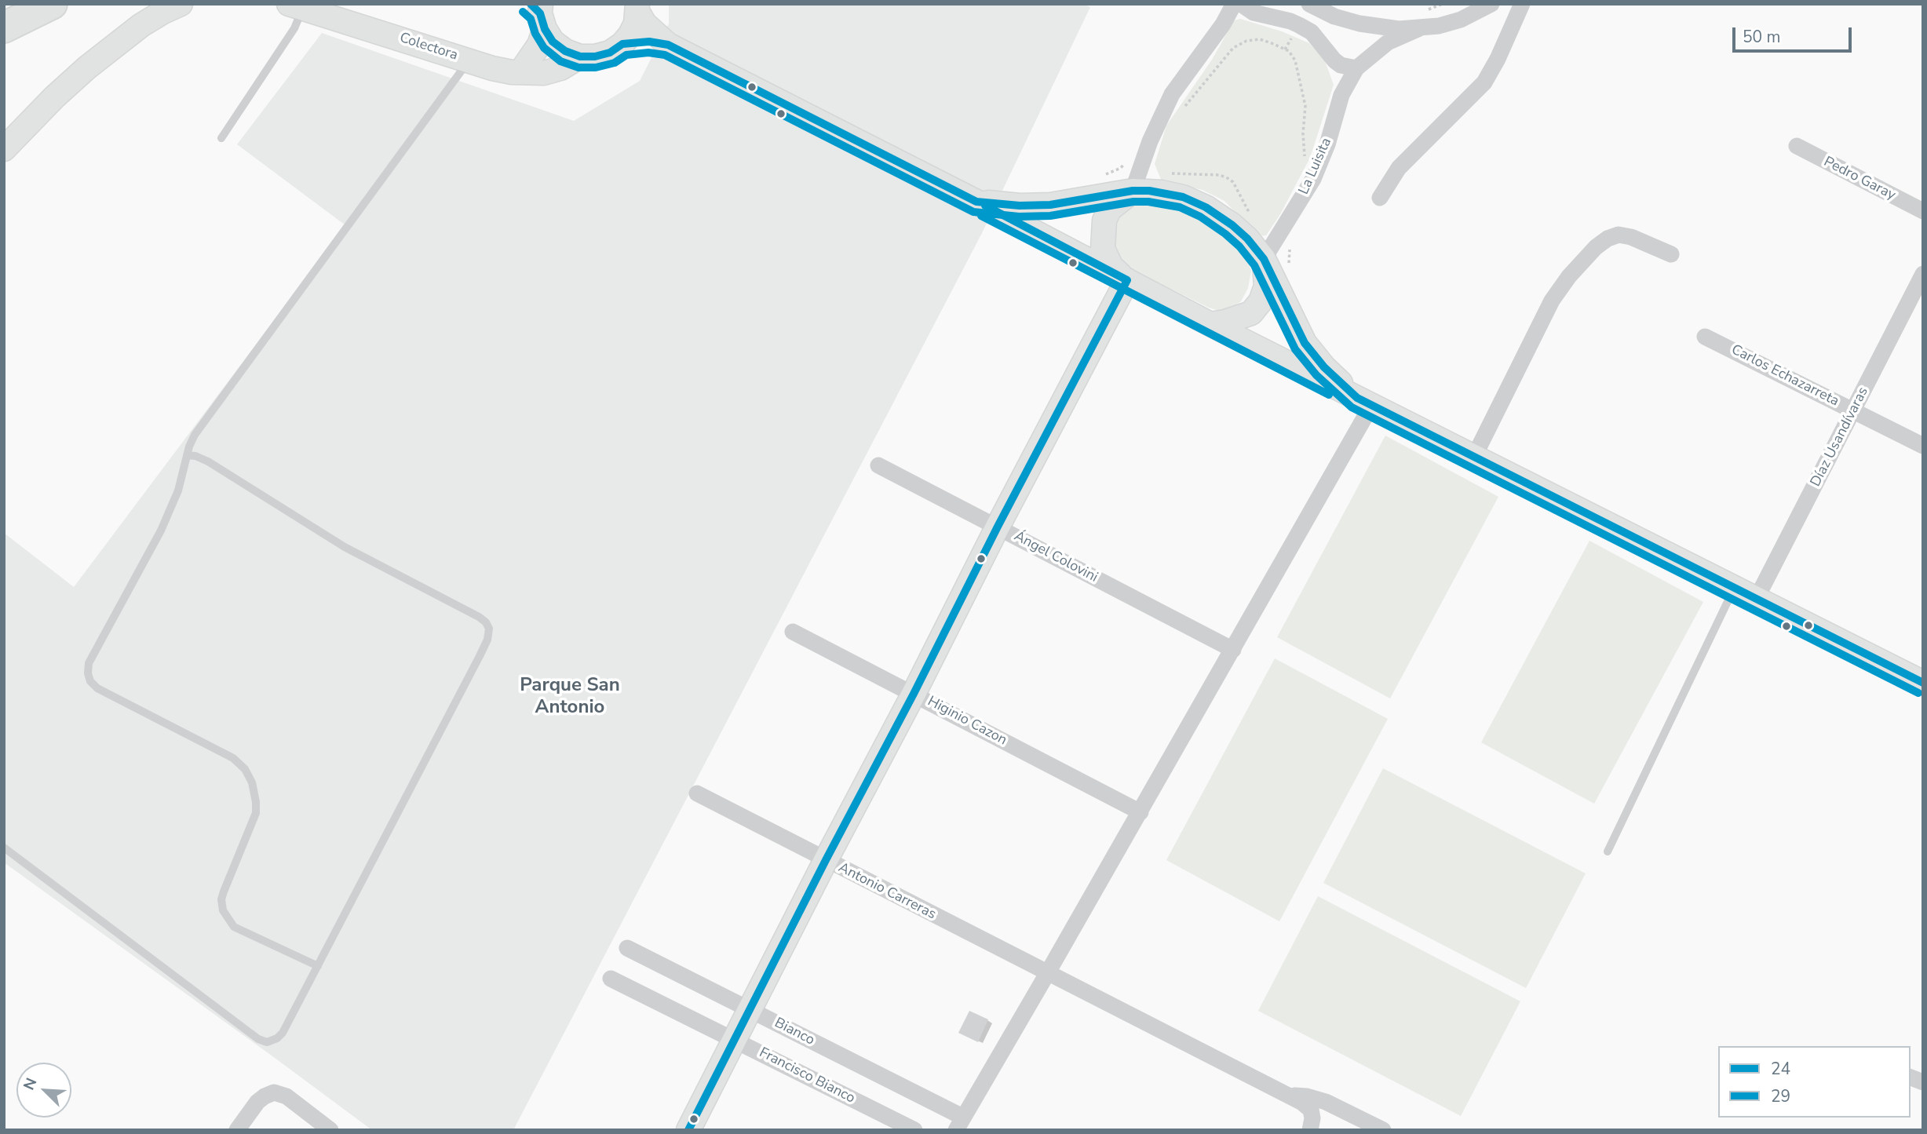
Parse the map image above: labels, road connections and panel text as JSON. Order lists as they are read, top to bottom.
{
  "streets": {
    "main road": ["Colectora"],
    "street": [
      "La Luisita",
      "Pedro Garay",
      "Carlos Echazarreta",
      "Díaz Usandívaras",
      "Ángel Colovini",
      "Higinio Cazon",
      "Antonio Carreras",
      "Bianco",
      "Francisco Bianco"
    ]
  },
  "crossings": [
    ["Carlos Echazarreta", "Díaz Usandívaras"]
  ],
  "districts": ["Parque San Antonio"],
  "lines": ["transit line 24", "transit line 29"],
  "legend": ["24", "29"],
  "scale_bar": "50 m",
  "north": "top left"
}
